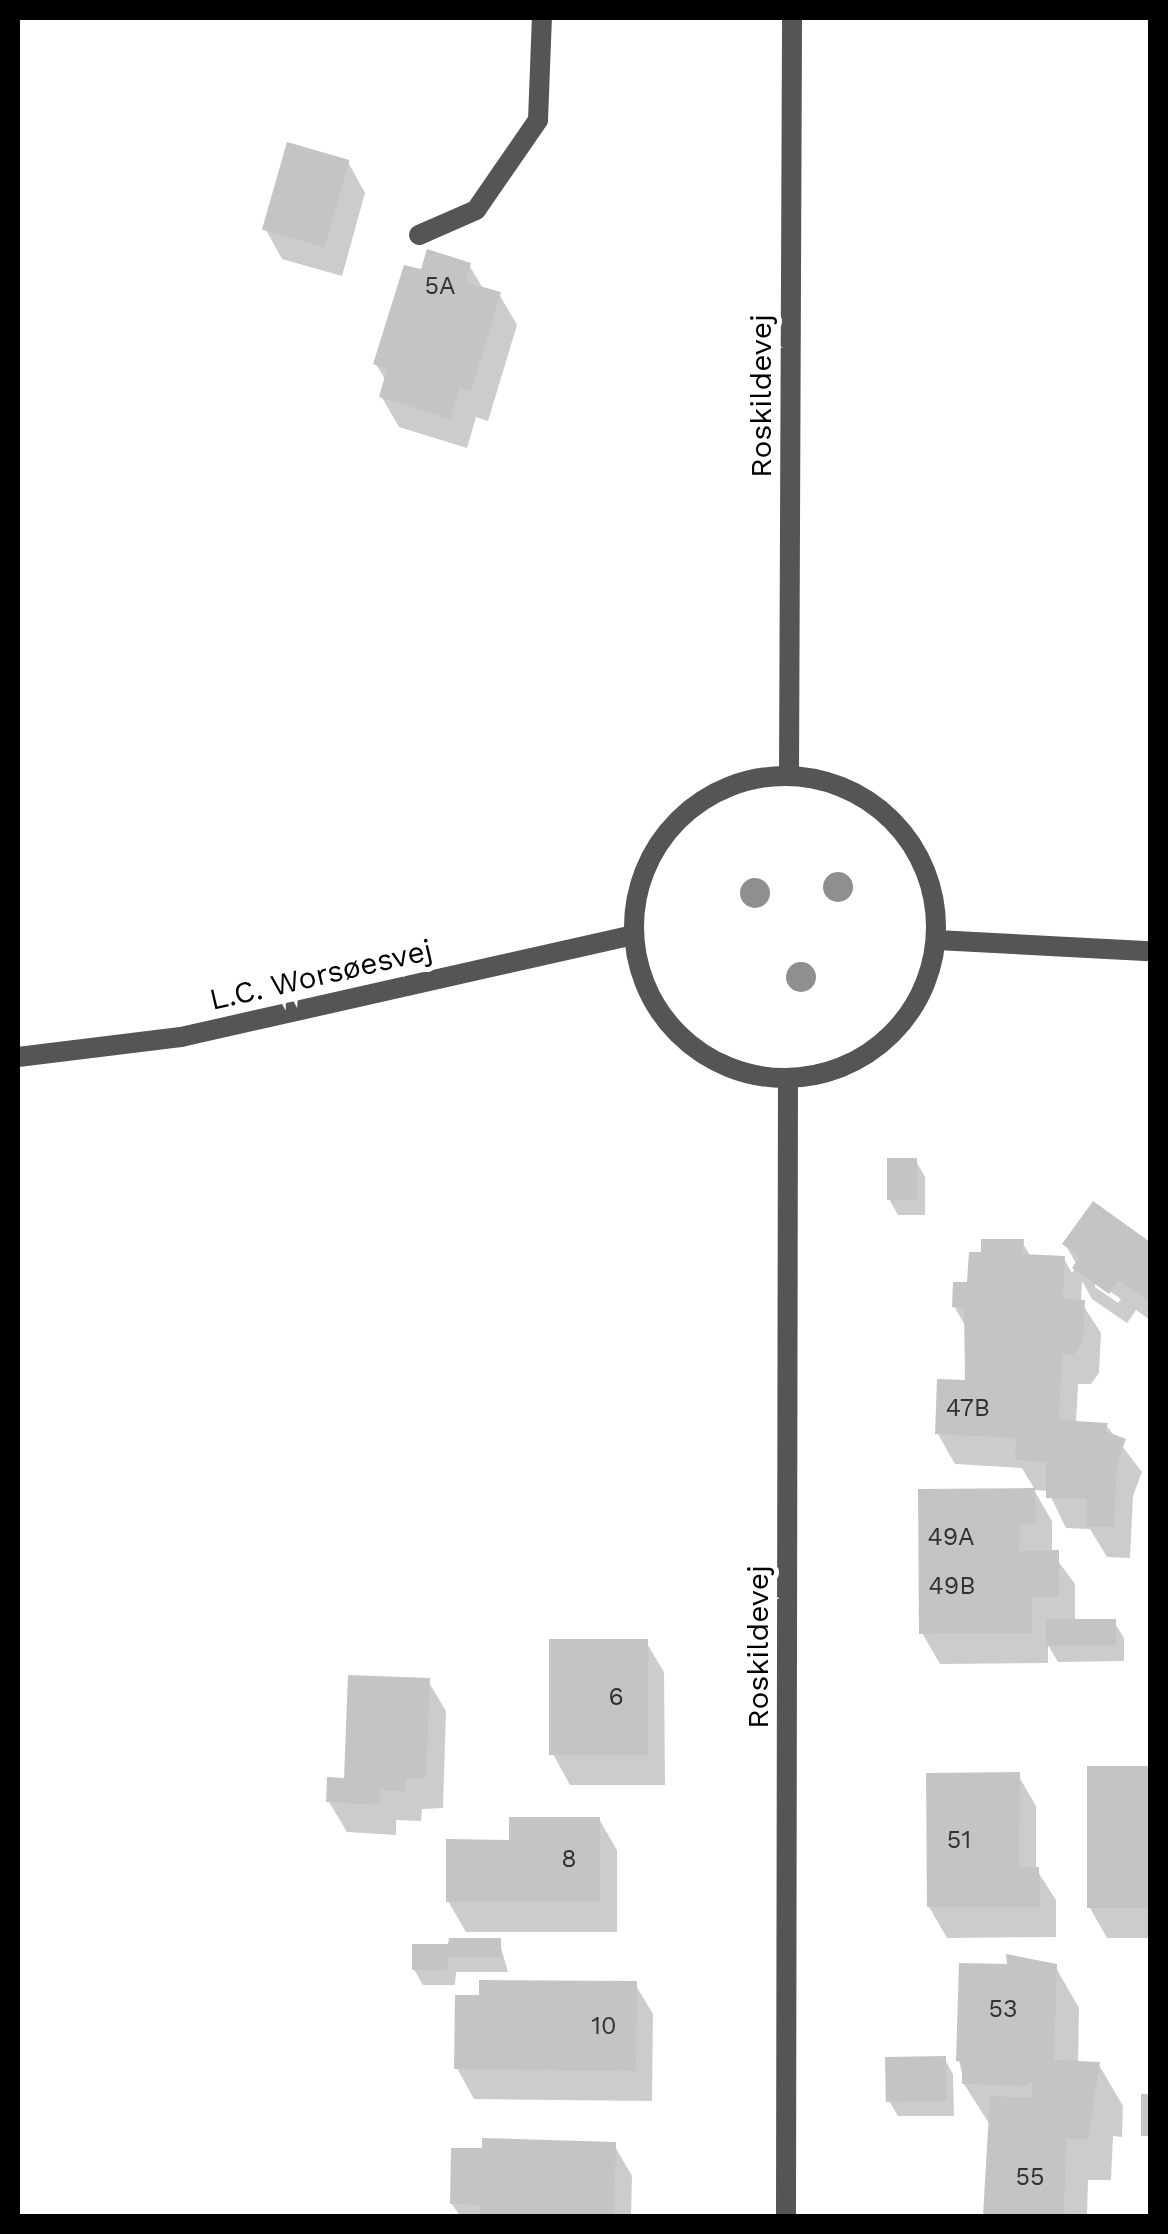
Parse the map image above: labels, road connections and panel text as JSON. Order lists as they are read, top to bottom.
{
  "streets": {
    "street": ["Roskildevej", "L.C. Worsøesvej"]
  },
  "crossings": [
    ["Roskildevej", "L.C. Worsøesvej"]
  ],
  "house_numbers": [
    "5A",
    "47B",
    "49A",
    "49B",
    "6",
    "51",
    "8",
    "53",
    "10",
    "55"
  ]
}
